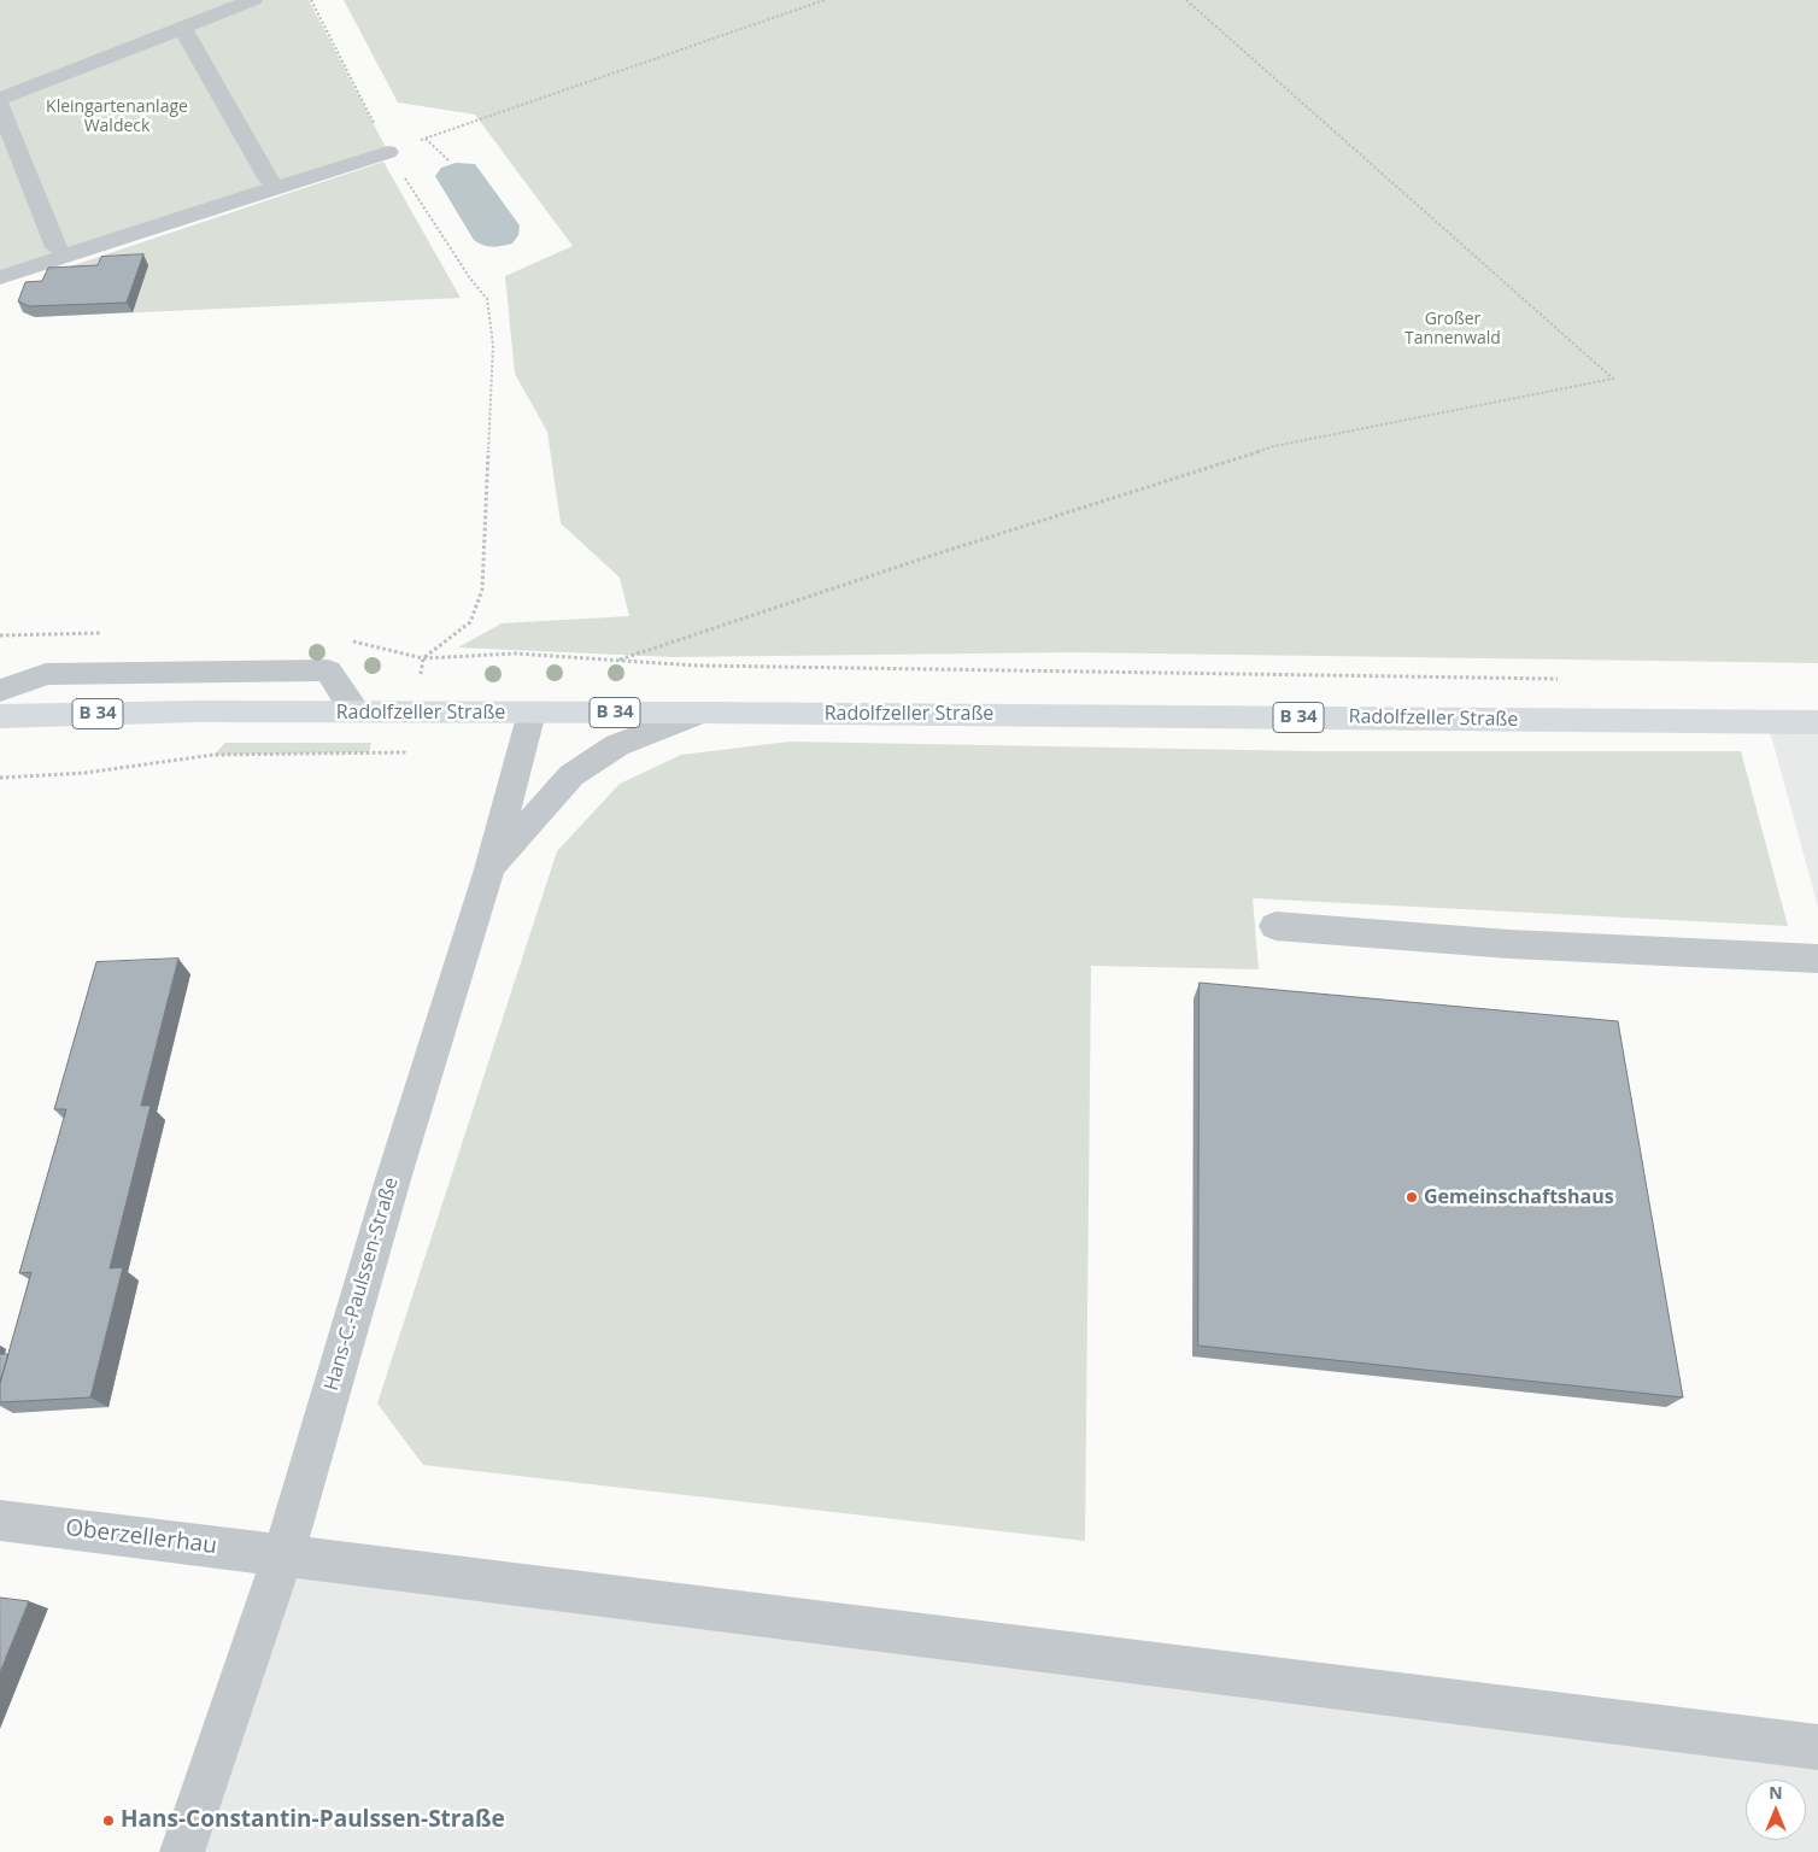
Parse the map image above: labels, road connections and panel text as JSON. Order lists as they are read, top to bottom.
{
  "streets": {
    "main road": ["Radolfzeller Straße", "B 34"],
    "street": ["Hans-C.-Paulssen-Straße", "Oberzellerhau"]
  },
  "crossings": [
    ["Radolfzeller Straße", "Hans-C.-Paulssen-Straße"],
    ["Hans-C.-Paulssen-Straße", "Oberzellerhau"]
  ],
  "parks": ["Kleingartenanlage Waldeck", "Großer Tannenwald"],
  "places": ["Gemeinschaftshaus", "Hans-Constantin-Paulssen-Straße"],
  "north": "top"
}
